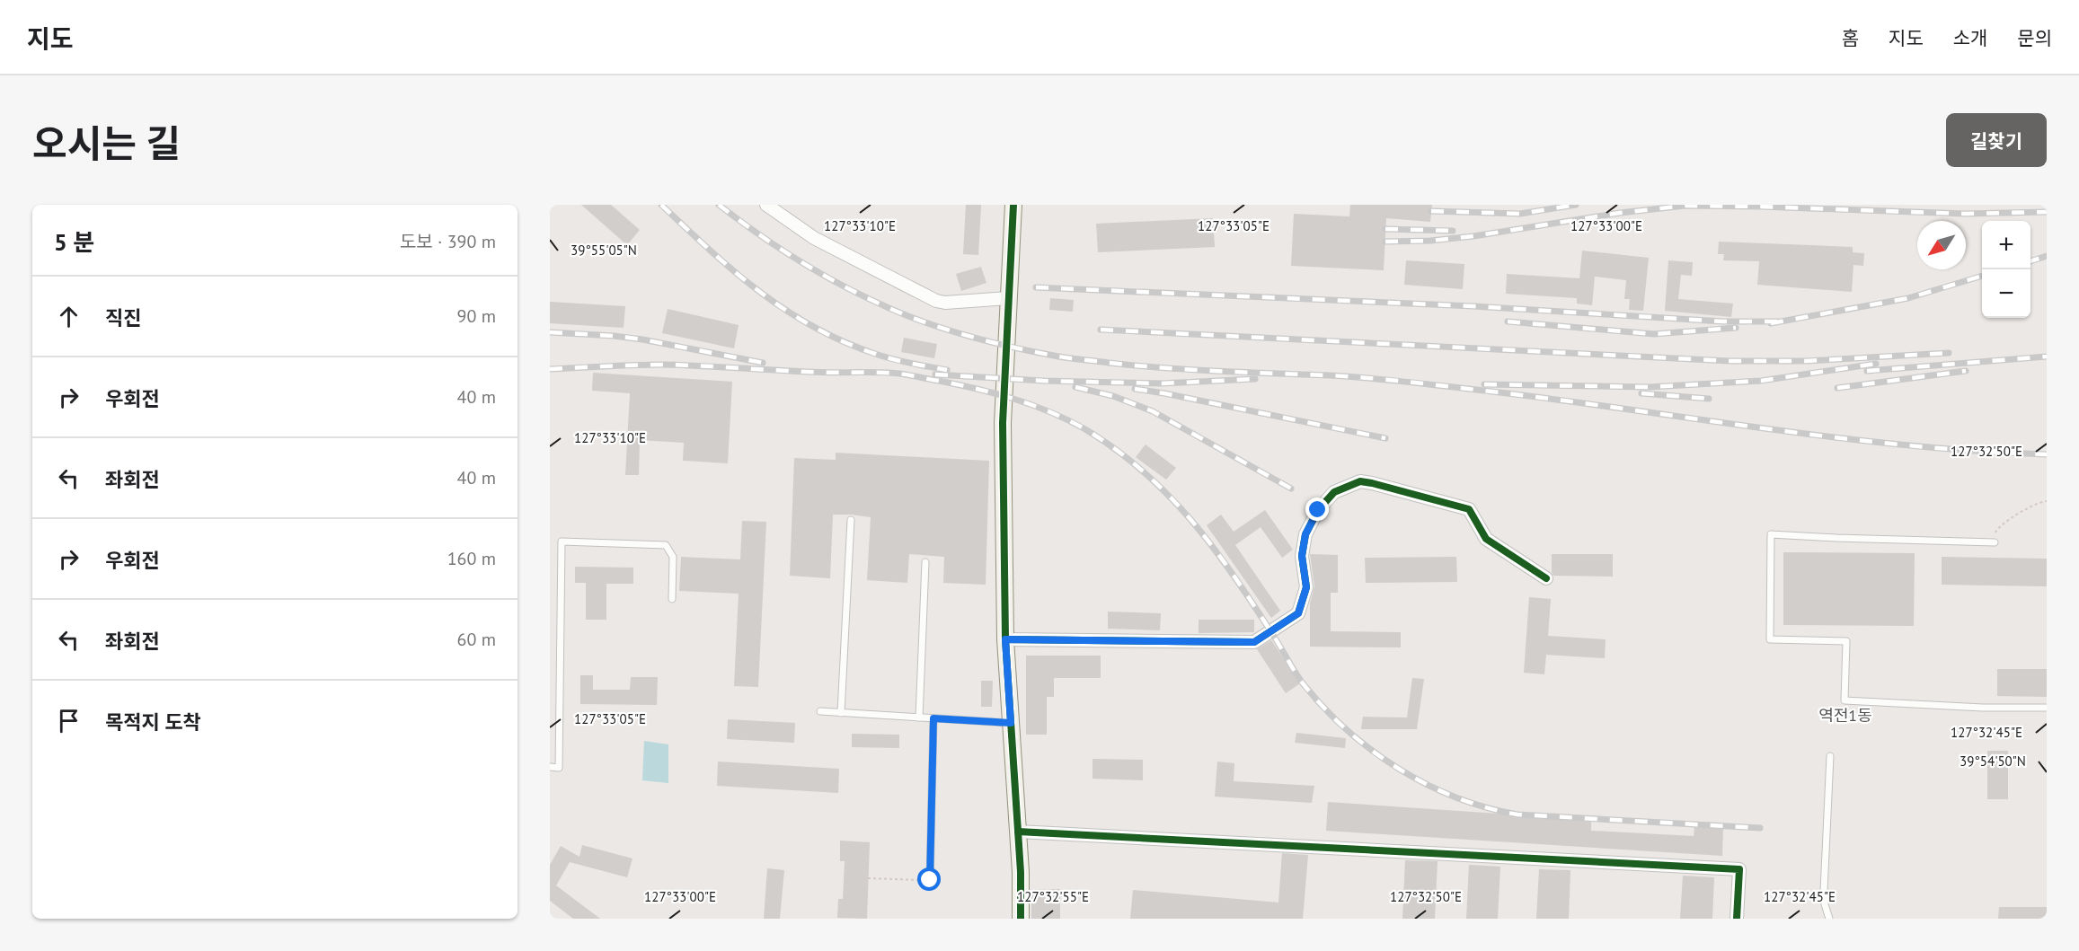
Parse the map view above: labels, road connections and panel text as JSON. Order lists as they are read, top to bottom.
{
  "districts": ["역전1동"],
  "north": "bottom left",
  "page": {
    "header": "지도",
    "nav": [
      "홈",
      "지도",
      "소개",
      "문의"
    ],
    "title": "오시는 길",
    "buttons": "길찾기",
    "heading": ["5 분", "도보 · 390 m"],
    "map_buttons": ["+", "−"],
    "list": [
      ["직진", "90 m"],
      ["우회전", "40 m"],
      ["좌회전", "40 m"],
      ["우회전", "160 m"],
      ["좌회전", "60 m"],
      "목적지 도착"
    ]
  },
  "coordinates": [
    "127°33'10\"E",
    "127°33'05\"E",
    "127°33'00\"E",
    "39°55'05\"N",
    "127°32'50\"E",
    "127°32'45\"E",
    "39°54'50\"N",
    "127°32'55\"E"
  ]
}
